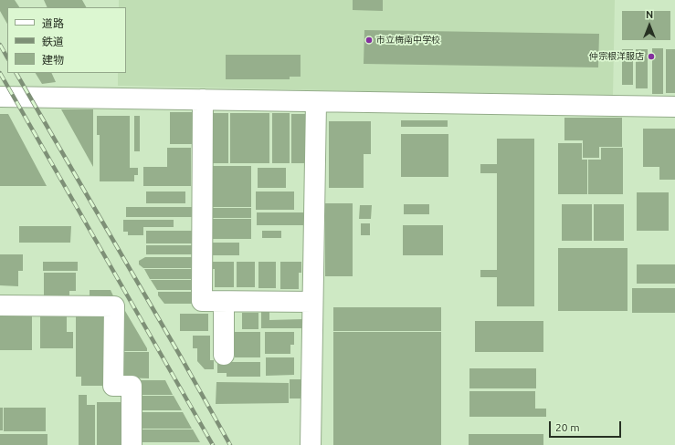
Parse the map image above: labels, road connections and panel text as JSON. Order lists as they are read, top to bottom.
{
  "places": ["市立梅南中学校", "仲宗根洋服店"],
  "legend": ["道路", "鉄道", "建物"],
  "scale_bar": "20 m",
  "north": "top"
}
